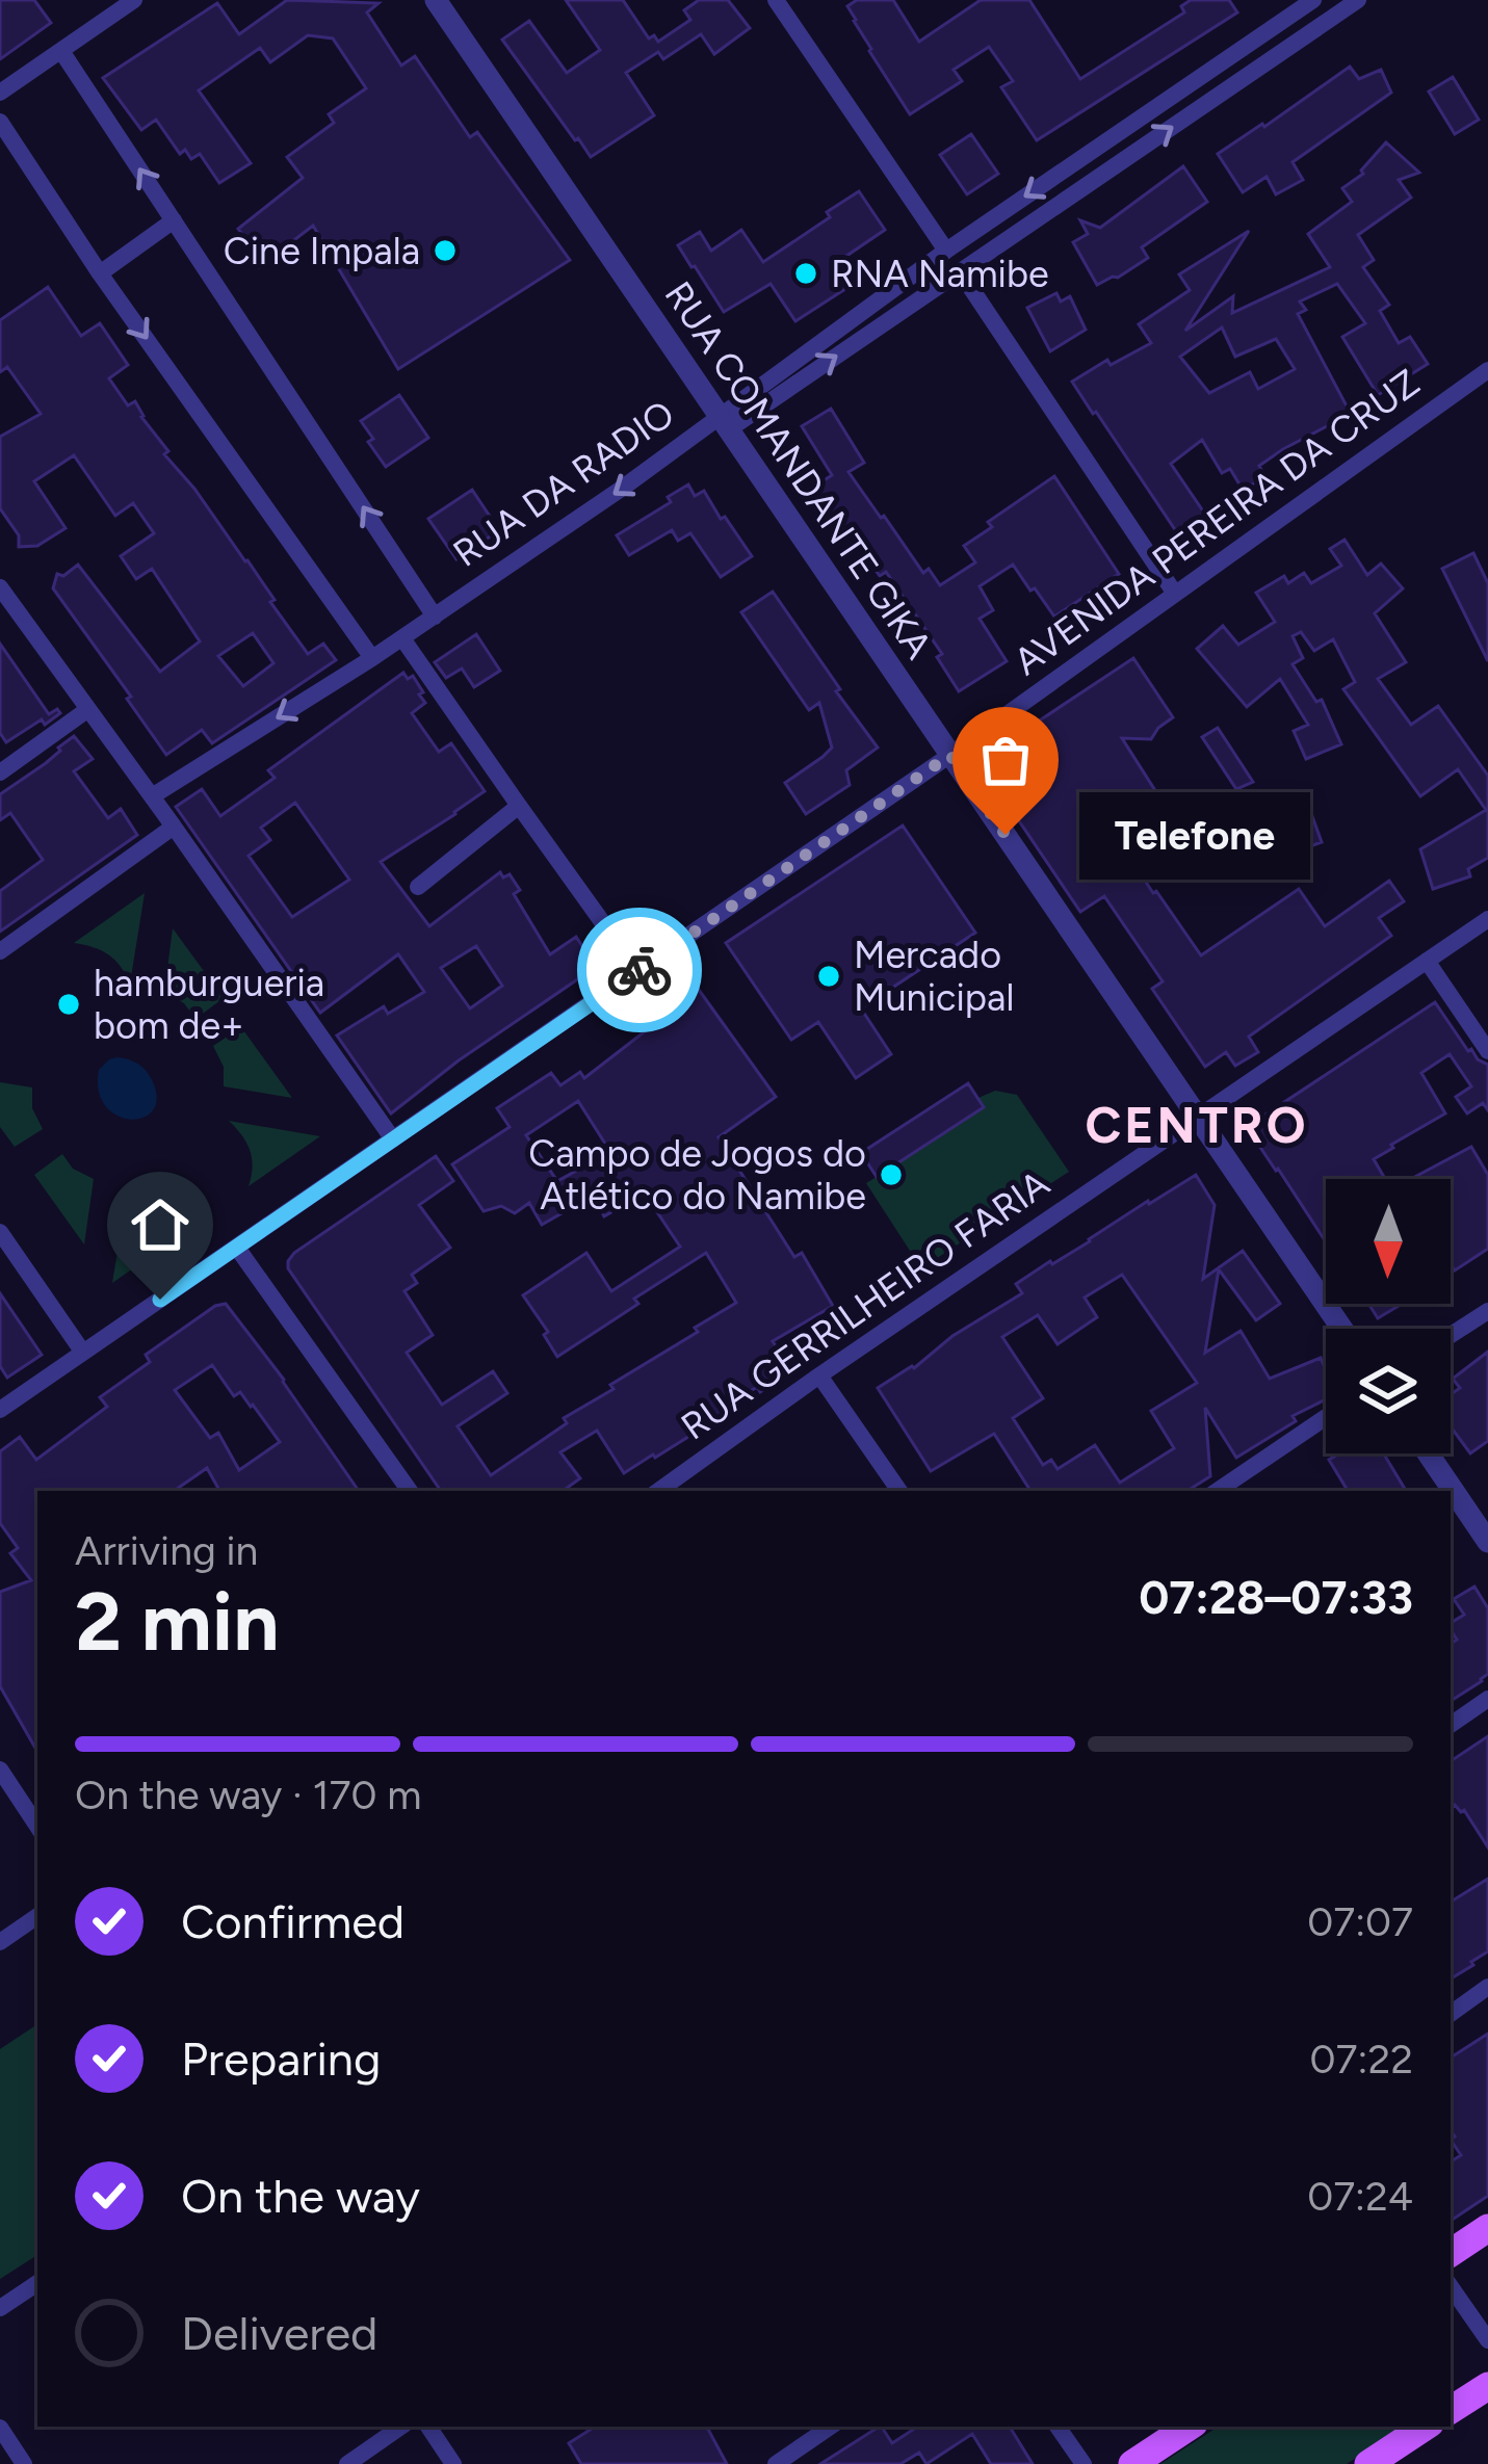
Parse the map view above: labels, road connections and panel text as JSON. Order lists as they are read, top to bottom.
{
  "streets": {
    "street": [
      "RUA COMANDANTE GIKA",
      "RUA DA RADIO",
      "AVENIDA PEREIRA DA CRUZ",
      "RUA GERRILHEIRO FARIA"
    ]
  },
  "crossings": [
    ["RUA COMANDANTE GIKA", "RUA DA RADIO"],
    ["RUA COMANDANTE GIKA", "AVENIDA PEREIRA DA CRUZ"],
    ["RUA COMANDANTE GIKA", "RUA GERRILHEIRO FARIA"]
  ],
  "districts": ["CENTRO"],
  "places": [
    "Cine Impala",
    "RNA Namibe",
    "Telefone",
    "Mercado Municipal",
    "hamburgueria bom de+",
    "Campo de Jogos do Atlético do Namibe"
  ],
  "north": "bottom",
  "page": {
    "bubble": "Telefone",
    "heading": ["2 min", "Arriving in", "07:28–07:33"],
    "bar": "On the way · 170 m",
    "list": [
      ["Confirmed", "07:07"],
      ["Preparing", "07:22"],
      ["On the way", "07:24"],
      "Delivered"
    ]
  }
}
